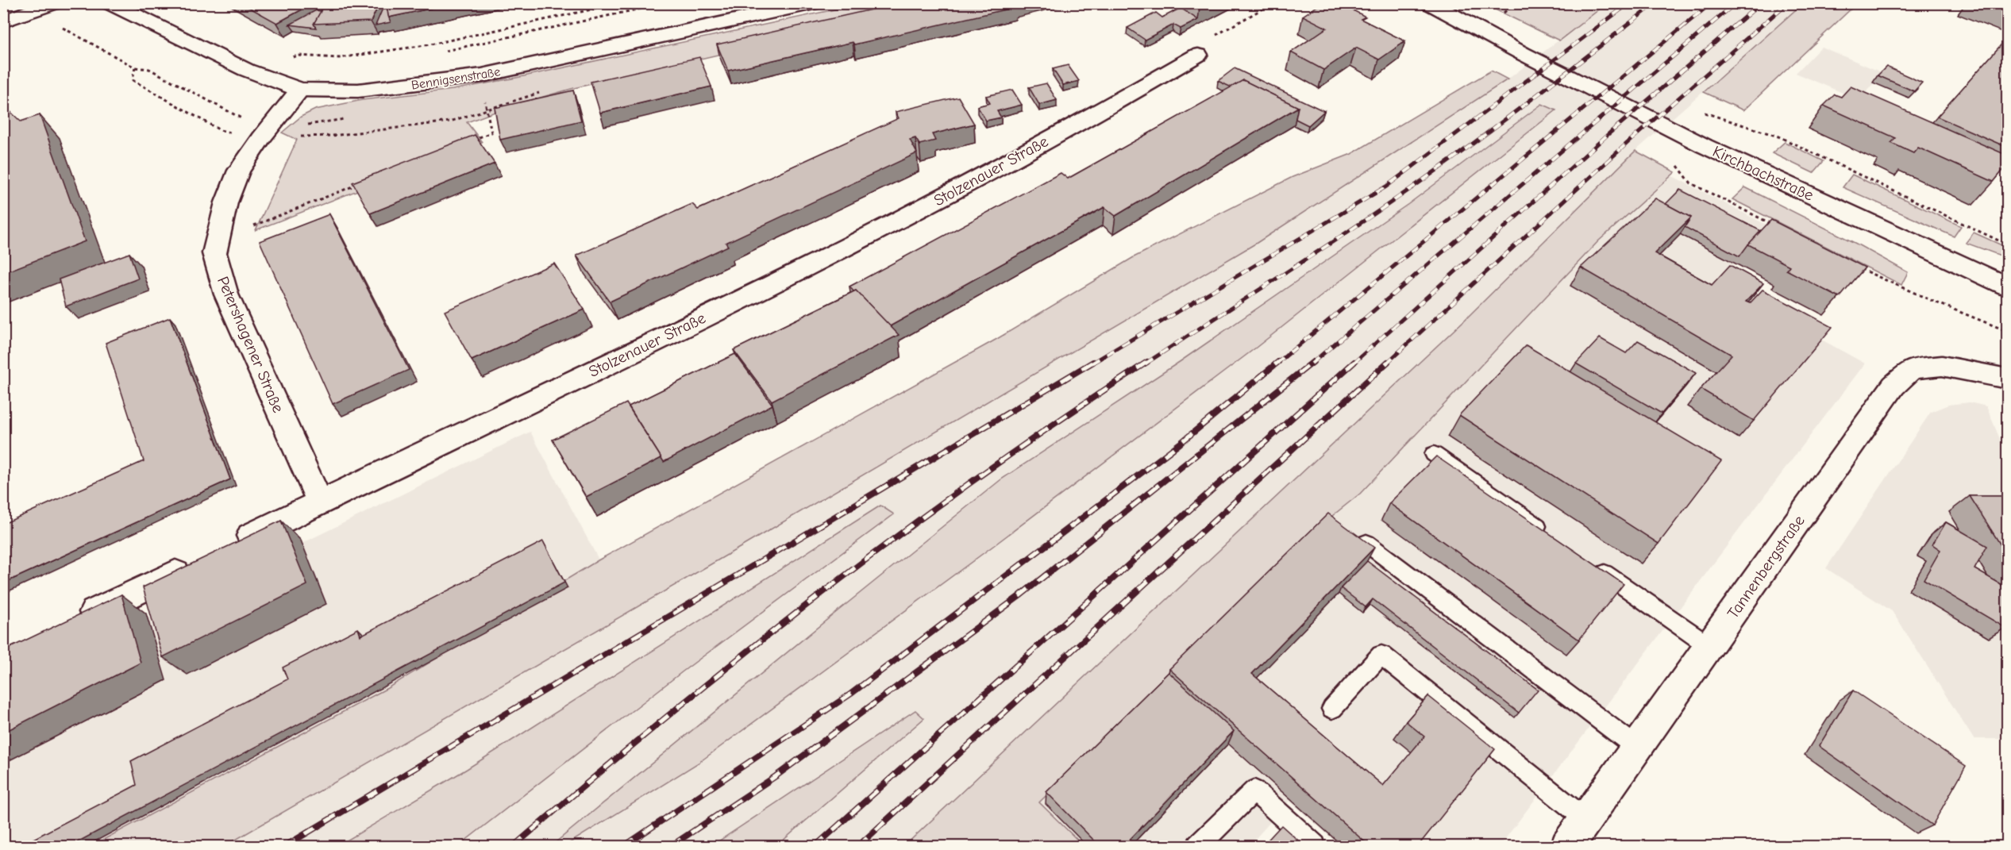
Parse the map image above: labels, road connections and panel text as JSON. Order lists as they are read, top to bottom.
{
  "streets": {
    "street": [
      "Bennigsenstraße",
      "Stolzenauer Straße",
      "Kirchbachstraße",
      "Petershagener Straße",
      "Tannenbergstraße"
    ]
  },
  "crossings": [
    ["Bennigsenstraße", "Petershagener Straße"],
    ["Stolzenauer Straße", "Petershagener Straße"]
  ]
}
